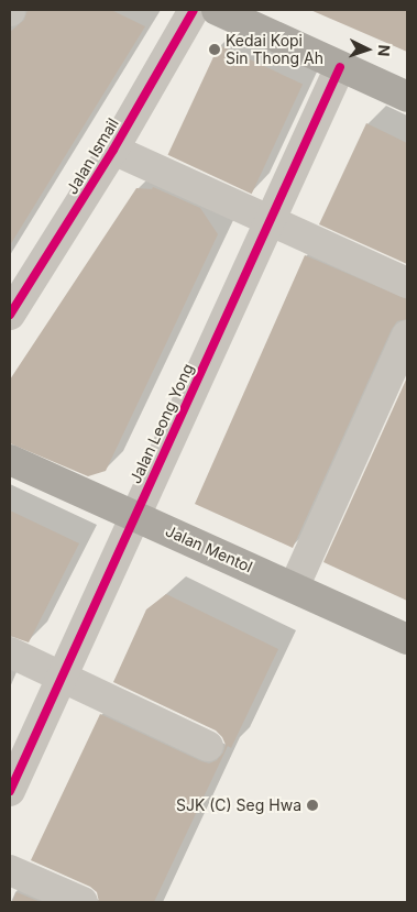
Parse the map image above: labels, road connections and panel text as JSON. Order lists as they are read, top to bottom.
{
  "streets": {
    "main road": ["Jalan Mentol"],
    "street": ["Jalan Ismail", "Jalan Leong Yong"]
  },
  "crossings": [
    ["Jalan Leong Yong", "Jalan Mentol"]
  ],
  "places": ["Kedai Kopi Sin Thong Ah", "SJK (C) Seg Hwa"],
  "north": "right"
}
